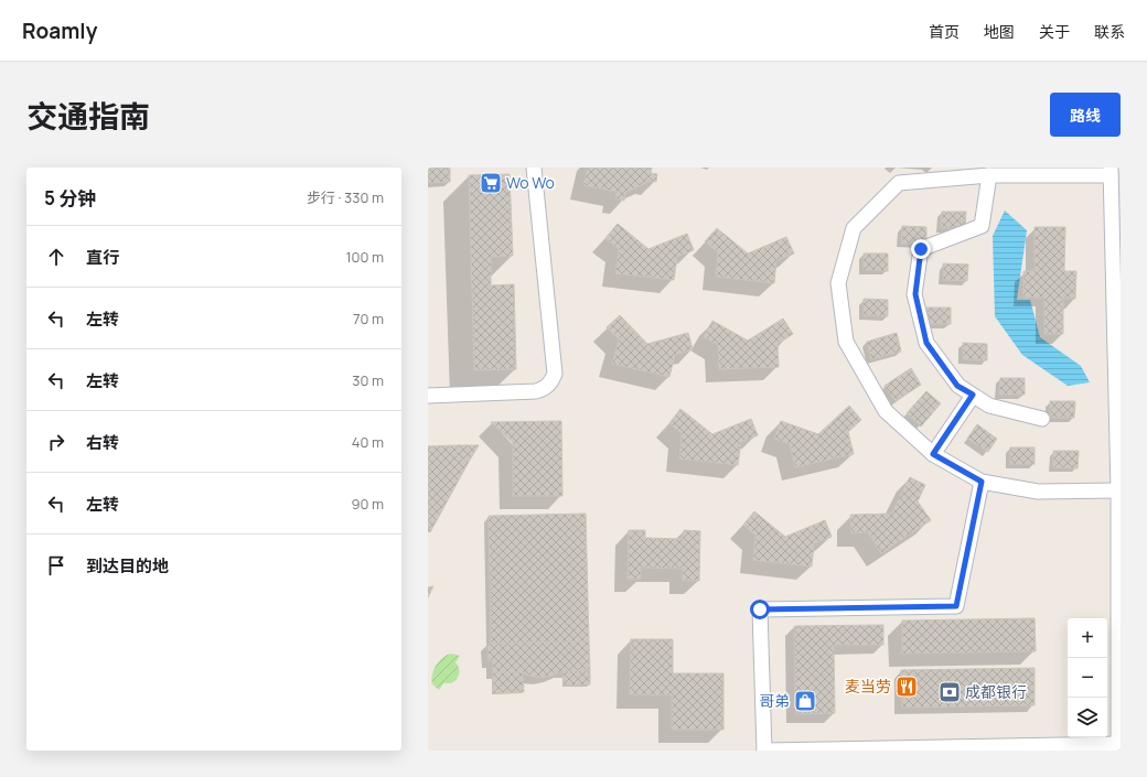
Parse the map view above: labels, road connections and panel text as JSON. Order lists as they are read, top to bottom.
{
  "places": {
    "supermarket": ["Wo Wo"],
    "restaurant": ["麦当劳"],
    "bank": ["成都银行"],
    "shop": ["哥弟"]
  },
  "page": {
    "header": "Roamly",
    "nav": [
      "首页",
      "地图",
      "关于",
      "联系"
    ],
    "title": "交通指南",
    "buttons": "路线",
    "heading": ["5 分钟", "步行 · 330 m"],
    "list": [
      ["直行", "100 m"],
      ["左转", "70 m"],
      ["左转", "30 m"],
      ["右转", "40 m"],
      ["左转", "90 m"],
      "到达目的地"
    ],
    "map_buttons": ["+", "−"]
  }
}
